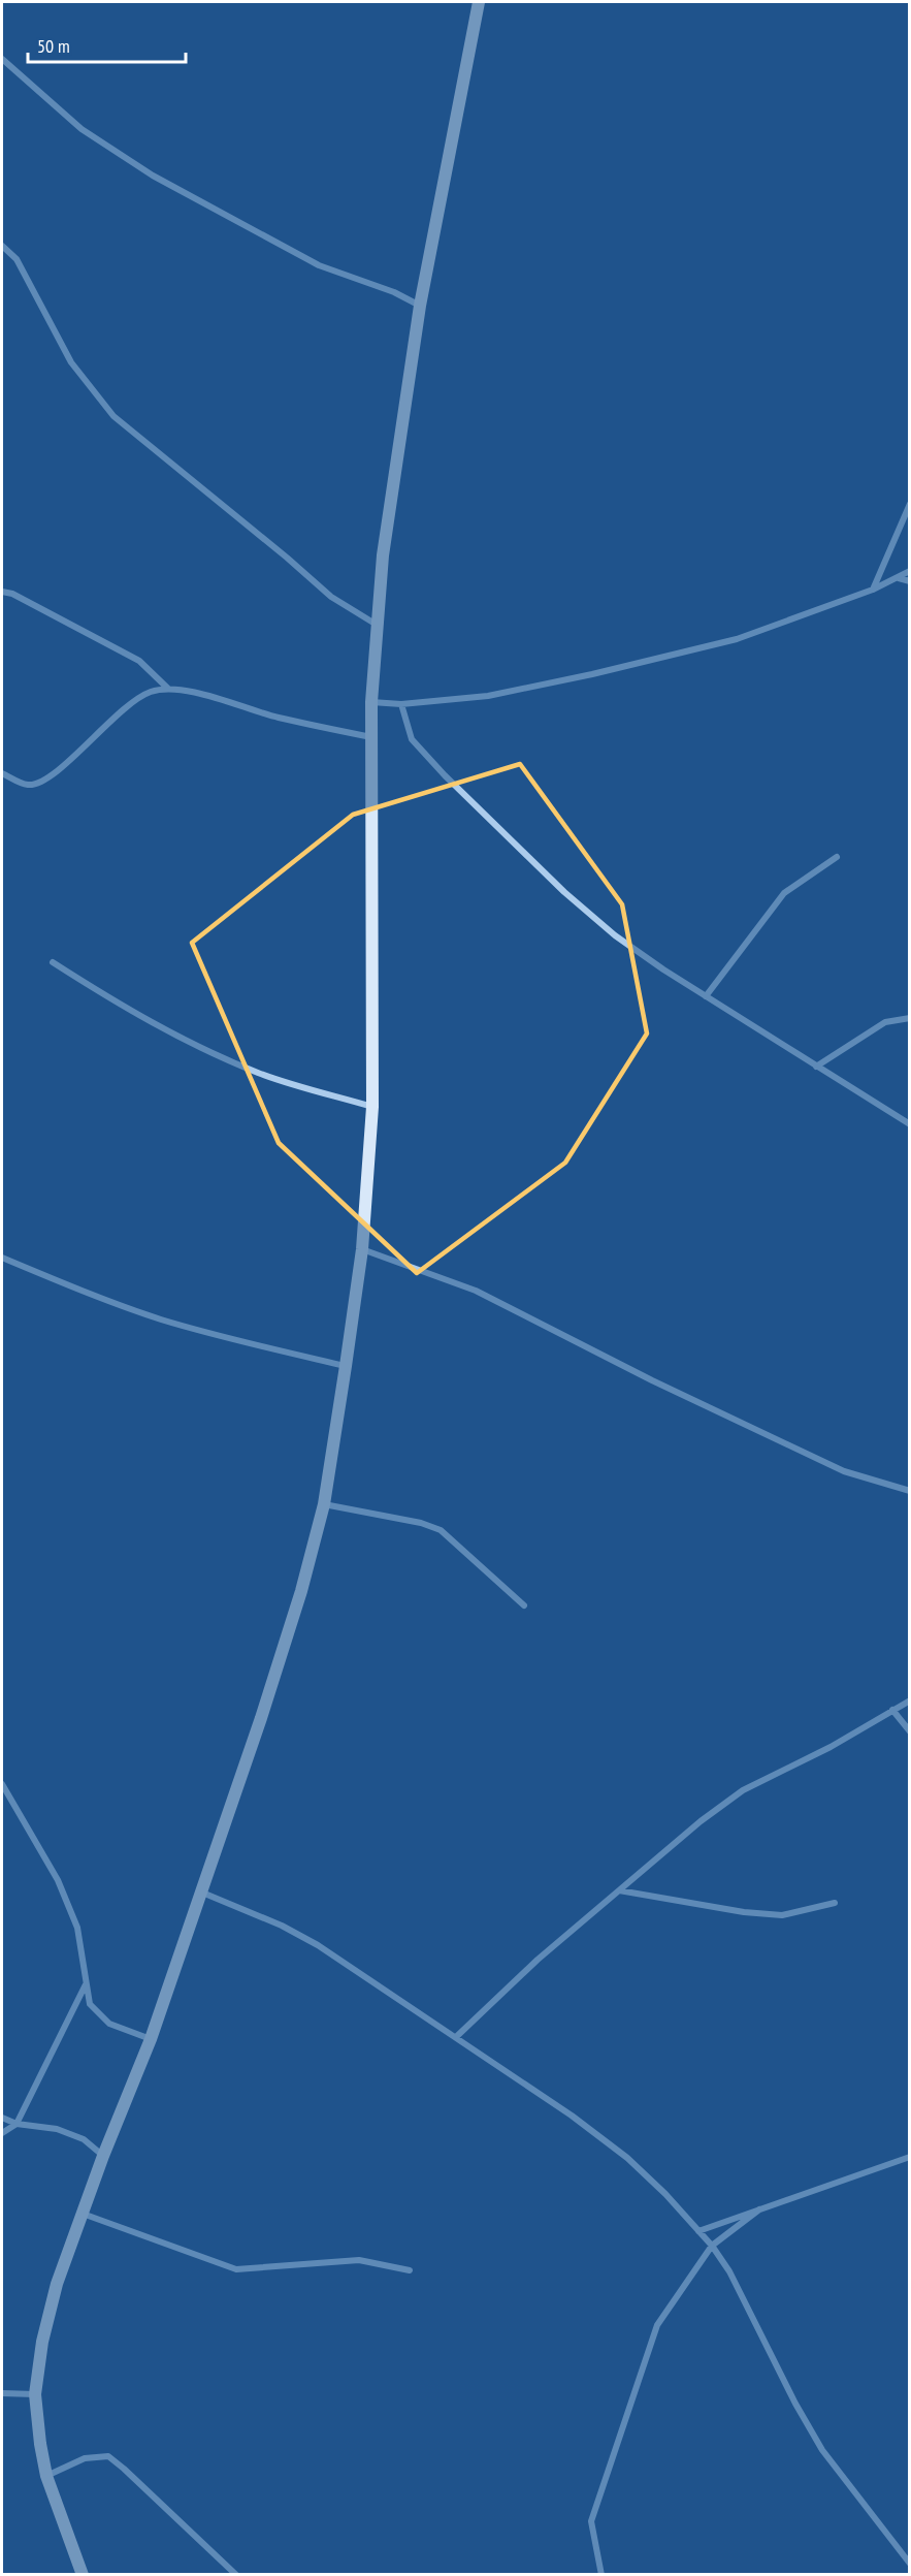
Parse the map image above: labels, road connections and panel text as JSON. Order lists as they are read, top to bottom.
{
  "scale_bar": "50 m"
}
